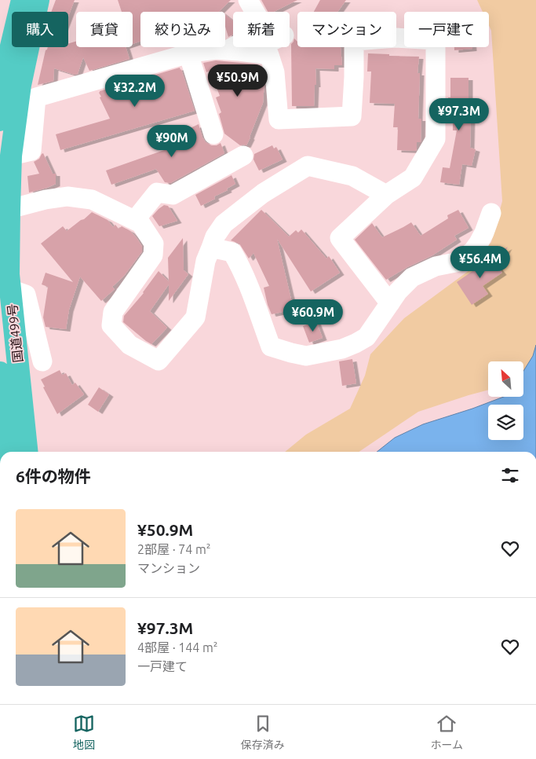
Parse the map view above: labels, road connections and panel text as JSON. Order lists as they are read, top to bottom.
{
  "streets": {
    "highway": ["国道499号"]
  },
  "north": "top left",
  "page": {
    "chip": [
      "購入",
      "賃貸",
      "絞り込み",
      "新着",
      "マンション",
      "一戸建て"
    ],
    "price": [
      "¥50.9M",
      "¥32.2M",
      "¥97.3M",
      "¥90M",
      "¥56.4M",
      "¥60.9M"
    ],
    "heading": "6件の物件",
    "list": [
      {
        "name": "¥50.9M",
        "note": "2部屋 · 74 m² · マンション"
      },
      {
        "name": "¥97.3M",
        "note": "4部屋 · 144 m² · 一戸建て"
      }
    ],
    "tabs": ["地図", "保存済み", "ホーム"]
  }
}
